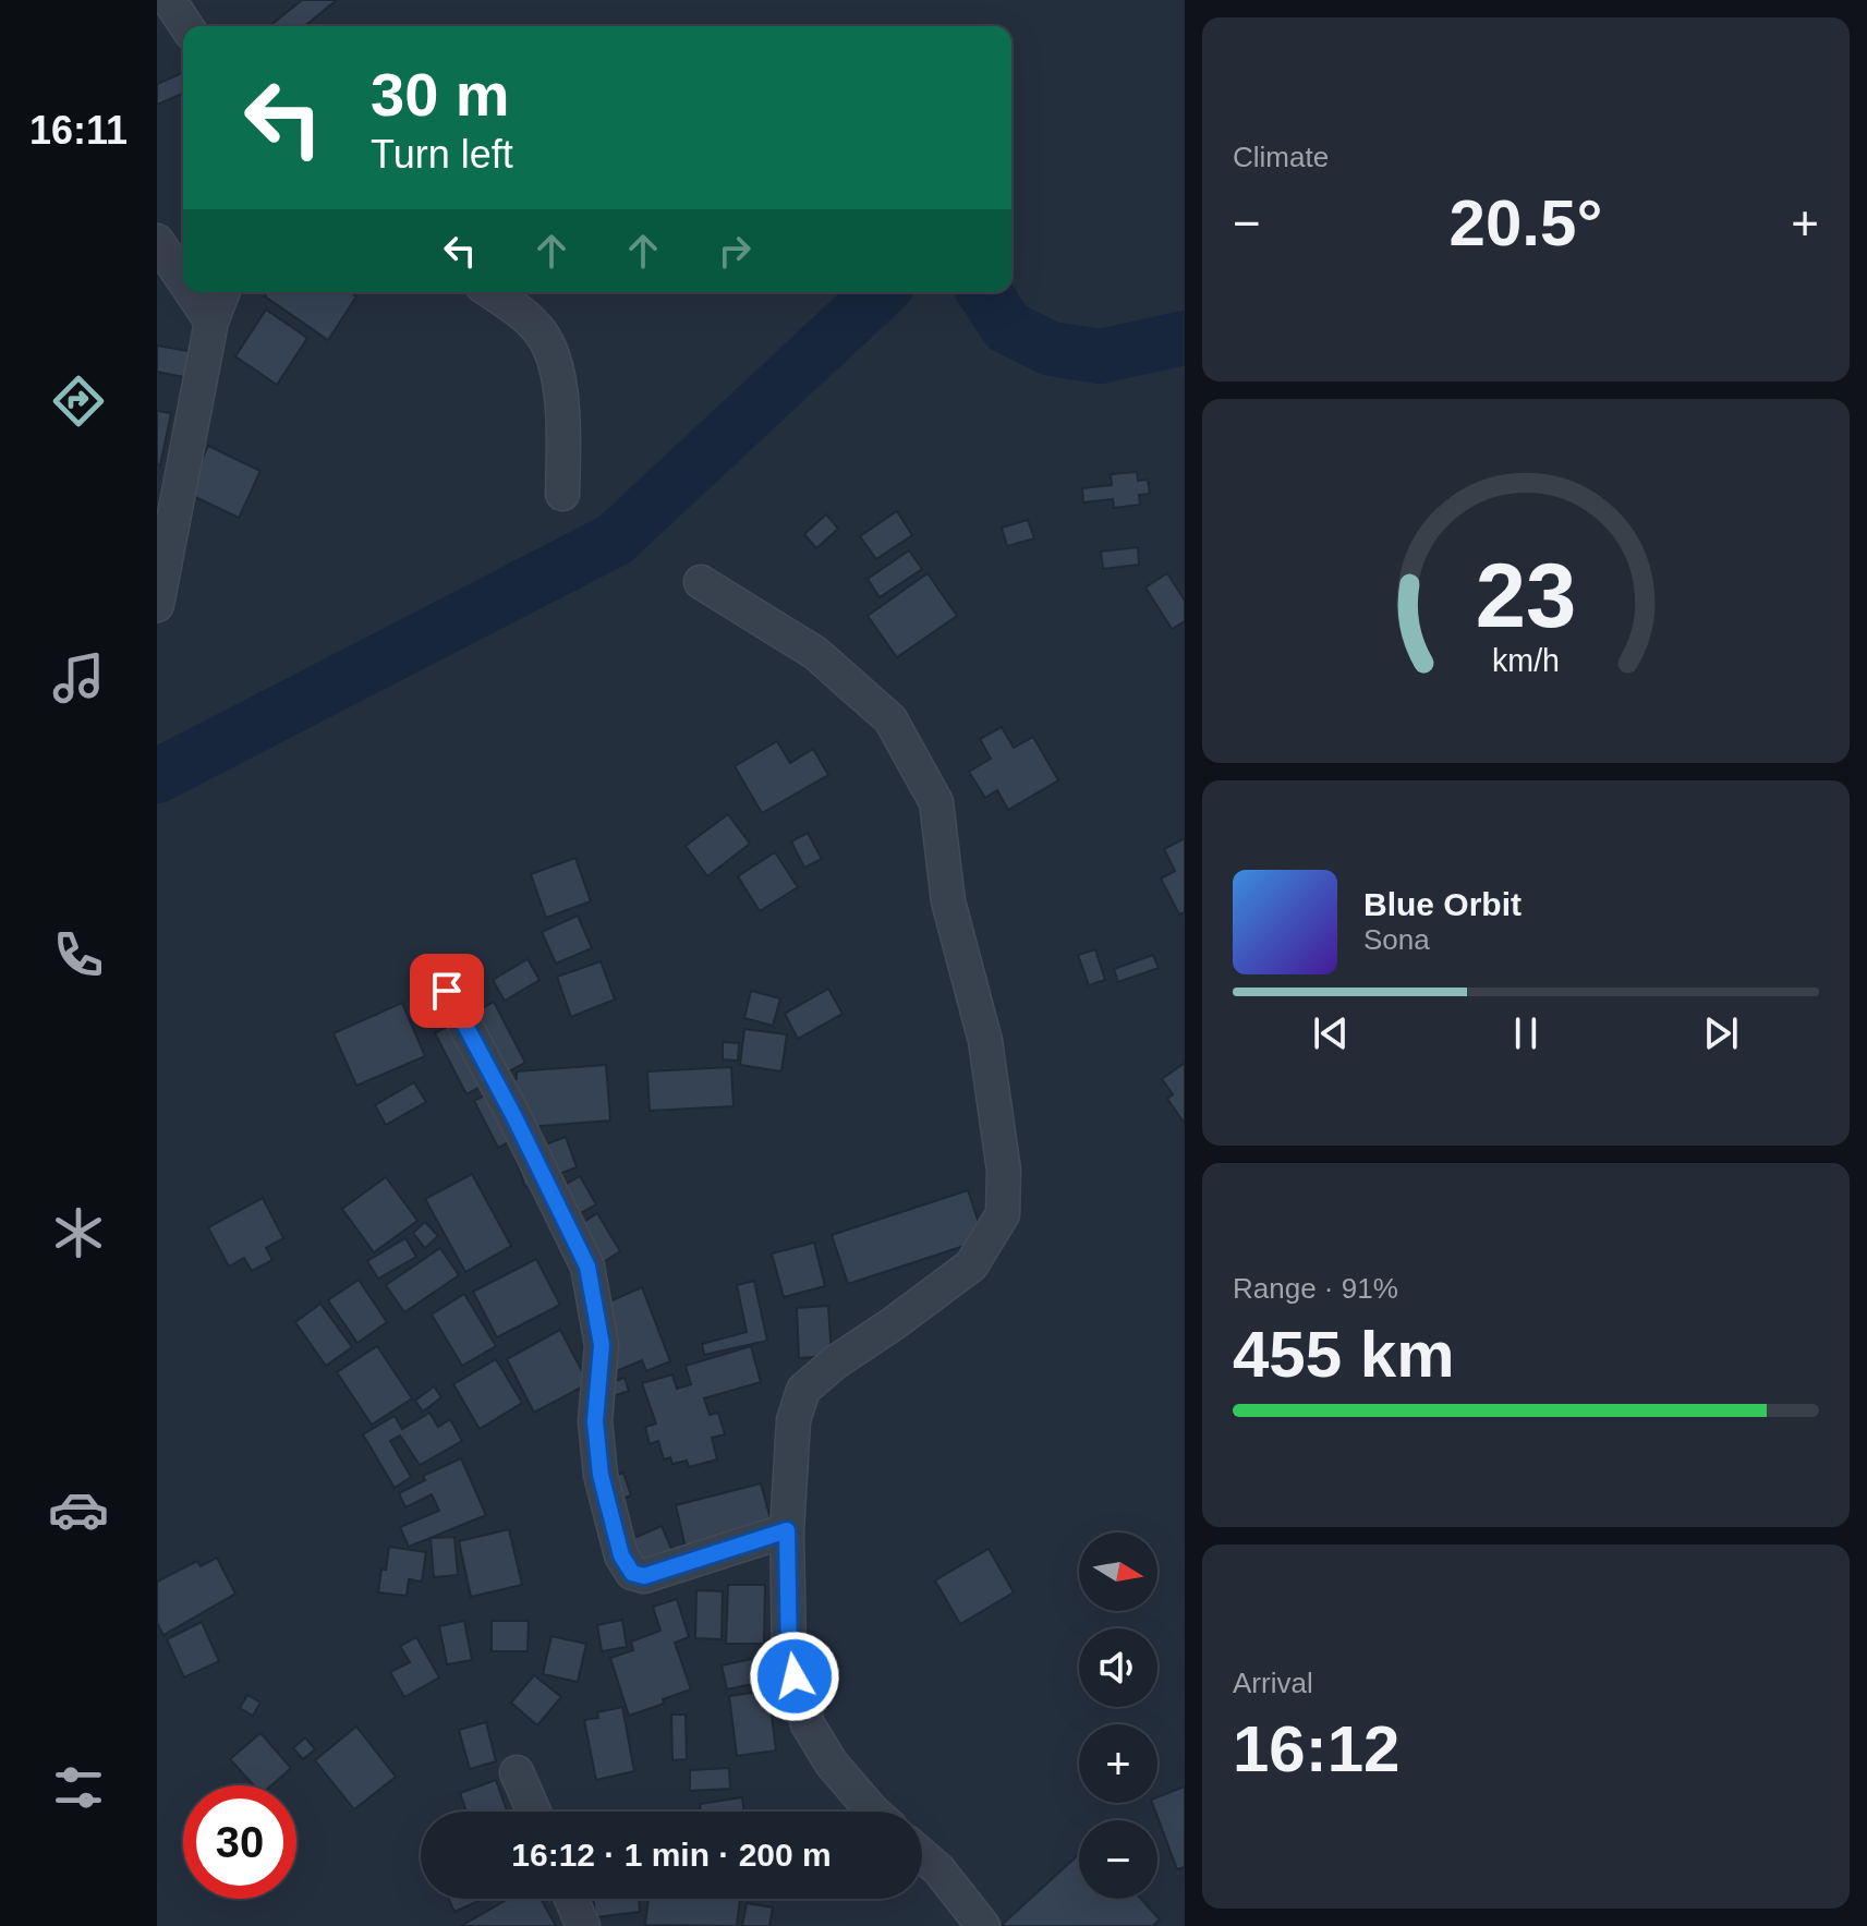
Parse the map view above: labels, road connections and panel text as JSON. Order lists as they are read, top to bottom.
{
  "north": "right",
  "page": {
    "tabs": "16:11",
    "tile": [
      "Climate",
      ["Range · 91%", "455 km"],
      ["Arrival", "16:12"]
    ],
    "turn": ["30 m", "Turn left"],
    "heat": ["−", "20.5°", "+"],
    "song": ["Blue Orbit", "Sona"],
    "map_buttons": ["+", "−"],
    "limit": "30",
    "trip": "16:12 · 1 min · 200 m",
    "gauge": ["23", "km/h"]
  }
}
